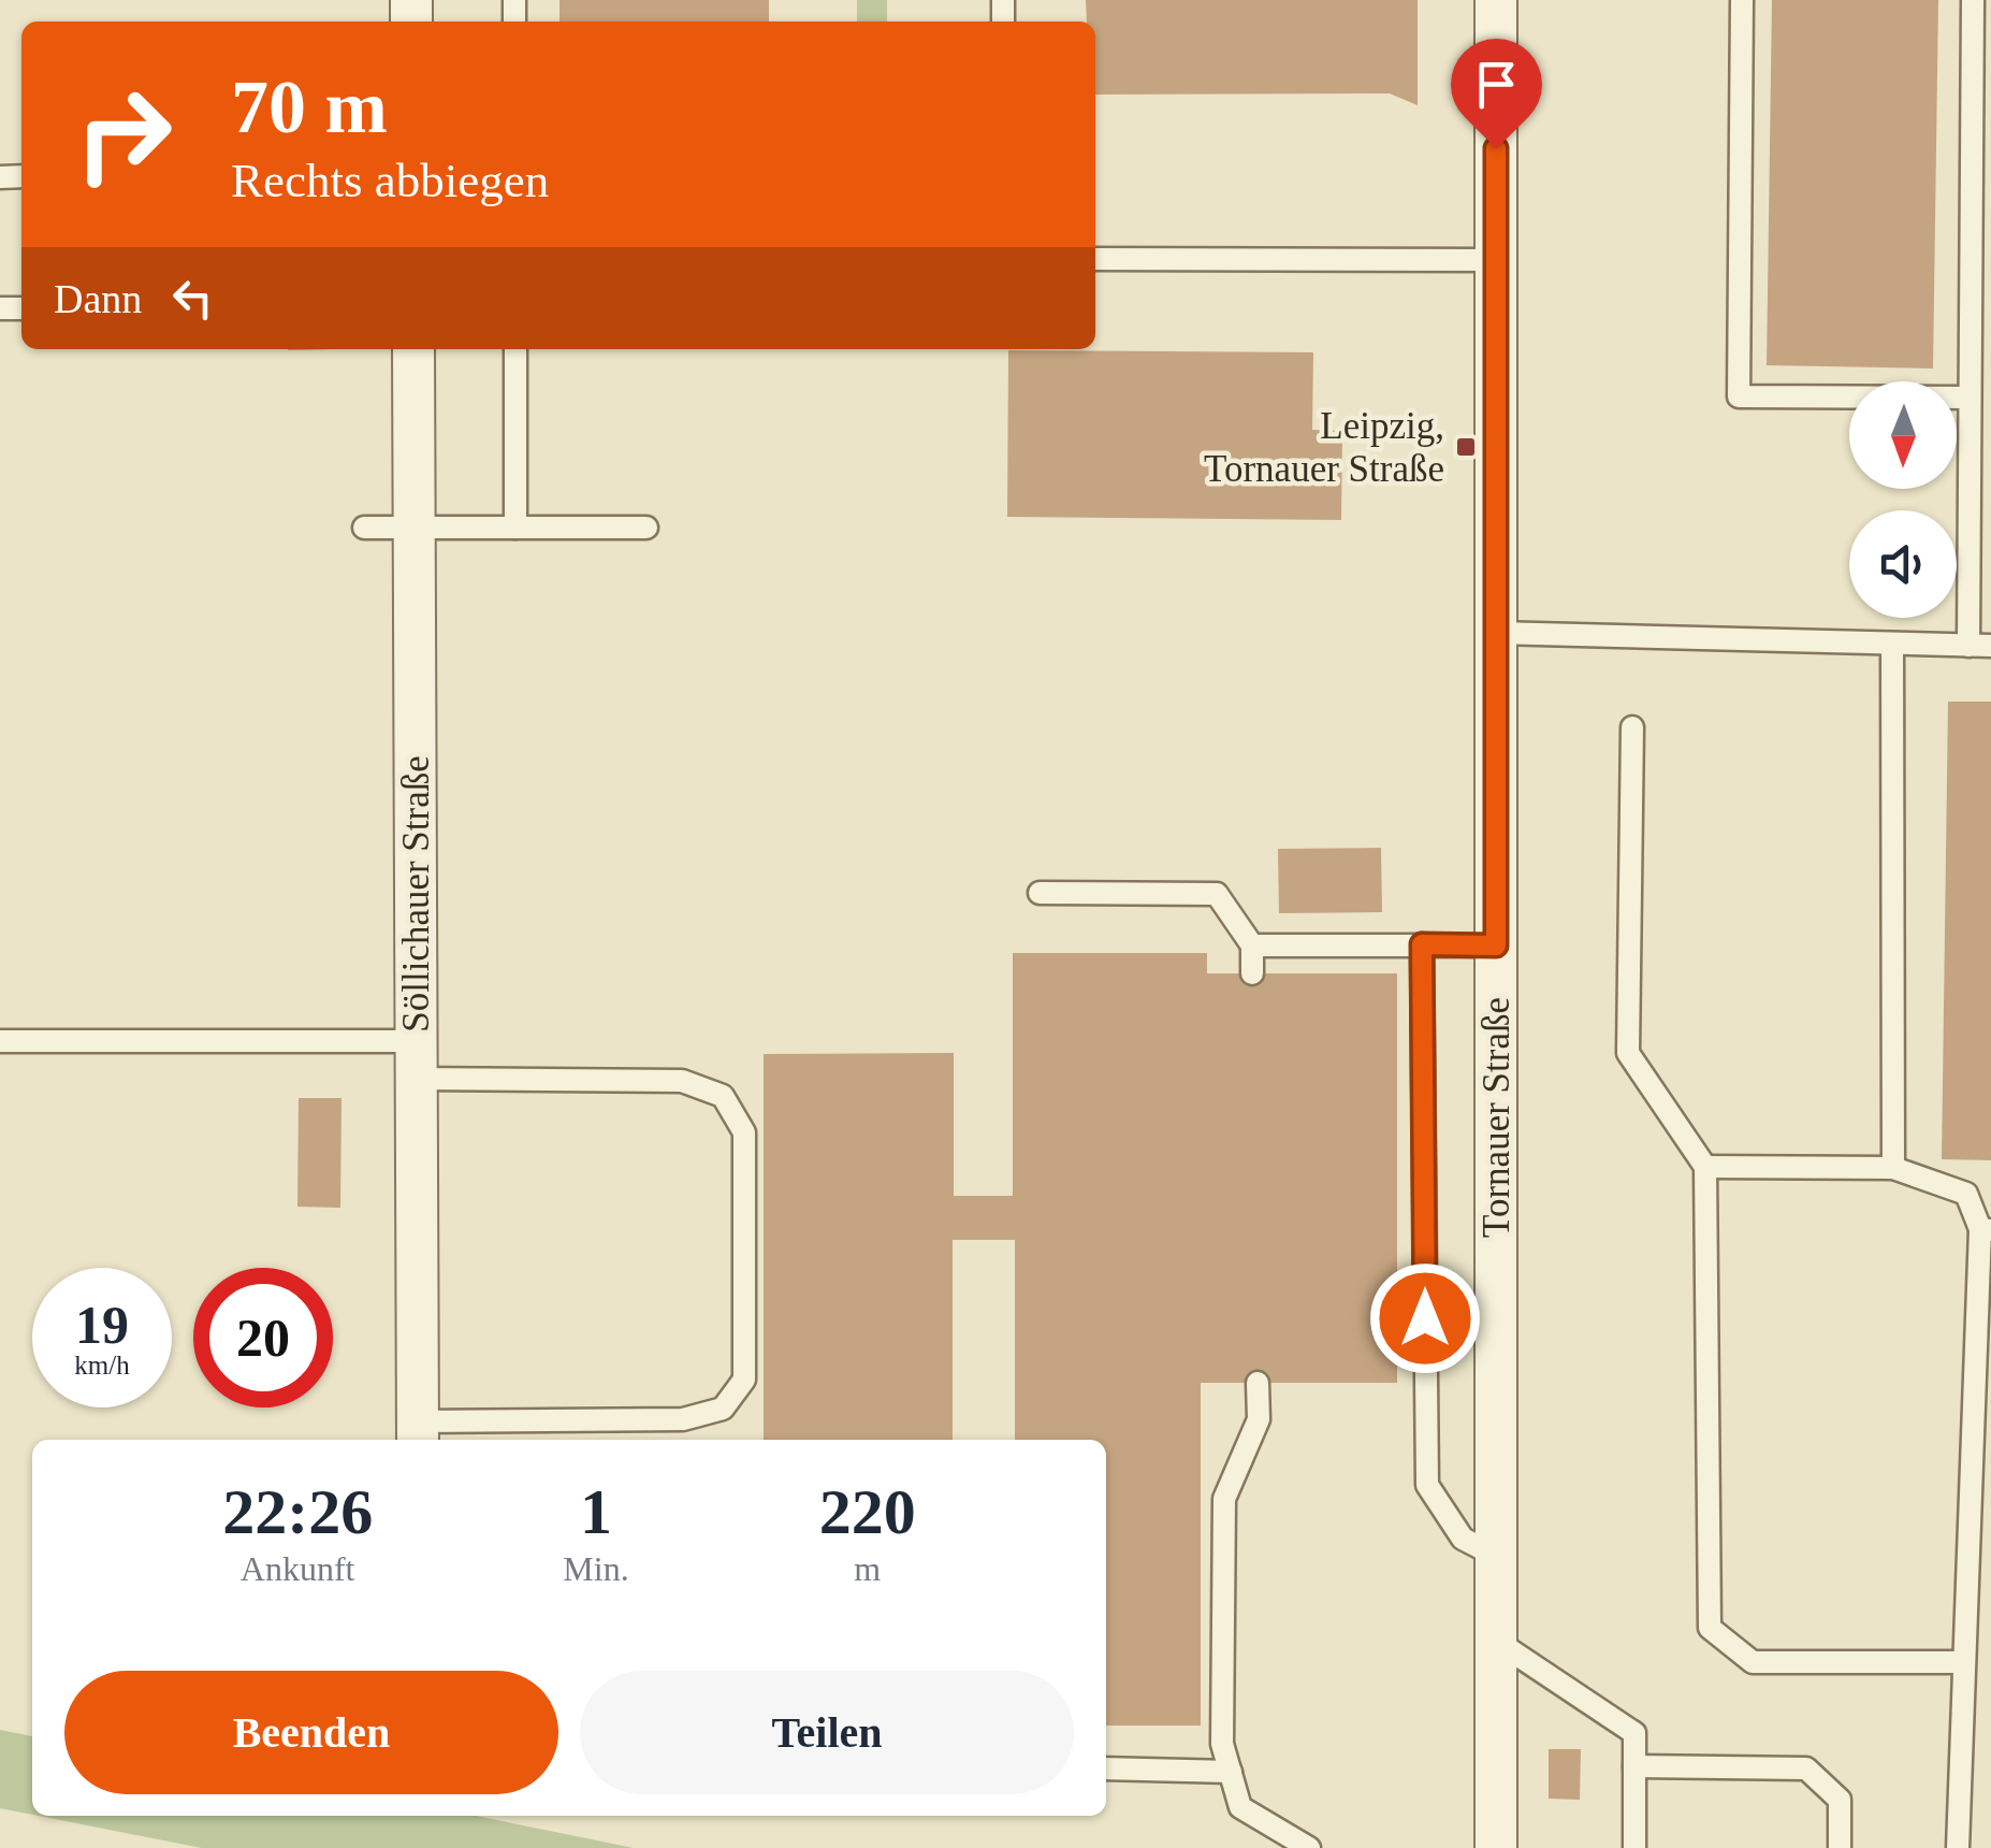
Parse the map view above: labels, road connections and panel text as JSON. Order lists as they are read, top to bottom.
{
  "streets": {
    "street": ["Söllichauer Straße", "Tornauer Straße"]
  },
  "places": {
    "transit": ["Leipzig, Tornauer Straße"]
  },
  "north": "bottom",
  "page": {
    "turn": ["70 m", "Rechts abbiegen"],
    "then": "Dann",
    "speed": "19 km/h",
    "limit": "20",
    "eta": [
      "22:26",
      "Ankunft",
      "1",
      "Min.",
      "220",
      "m"
    ],
    "buttons": ["Beenden", "Teilen"]
  }
}
